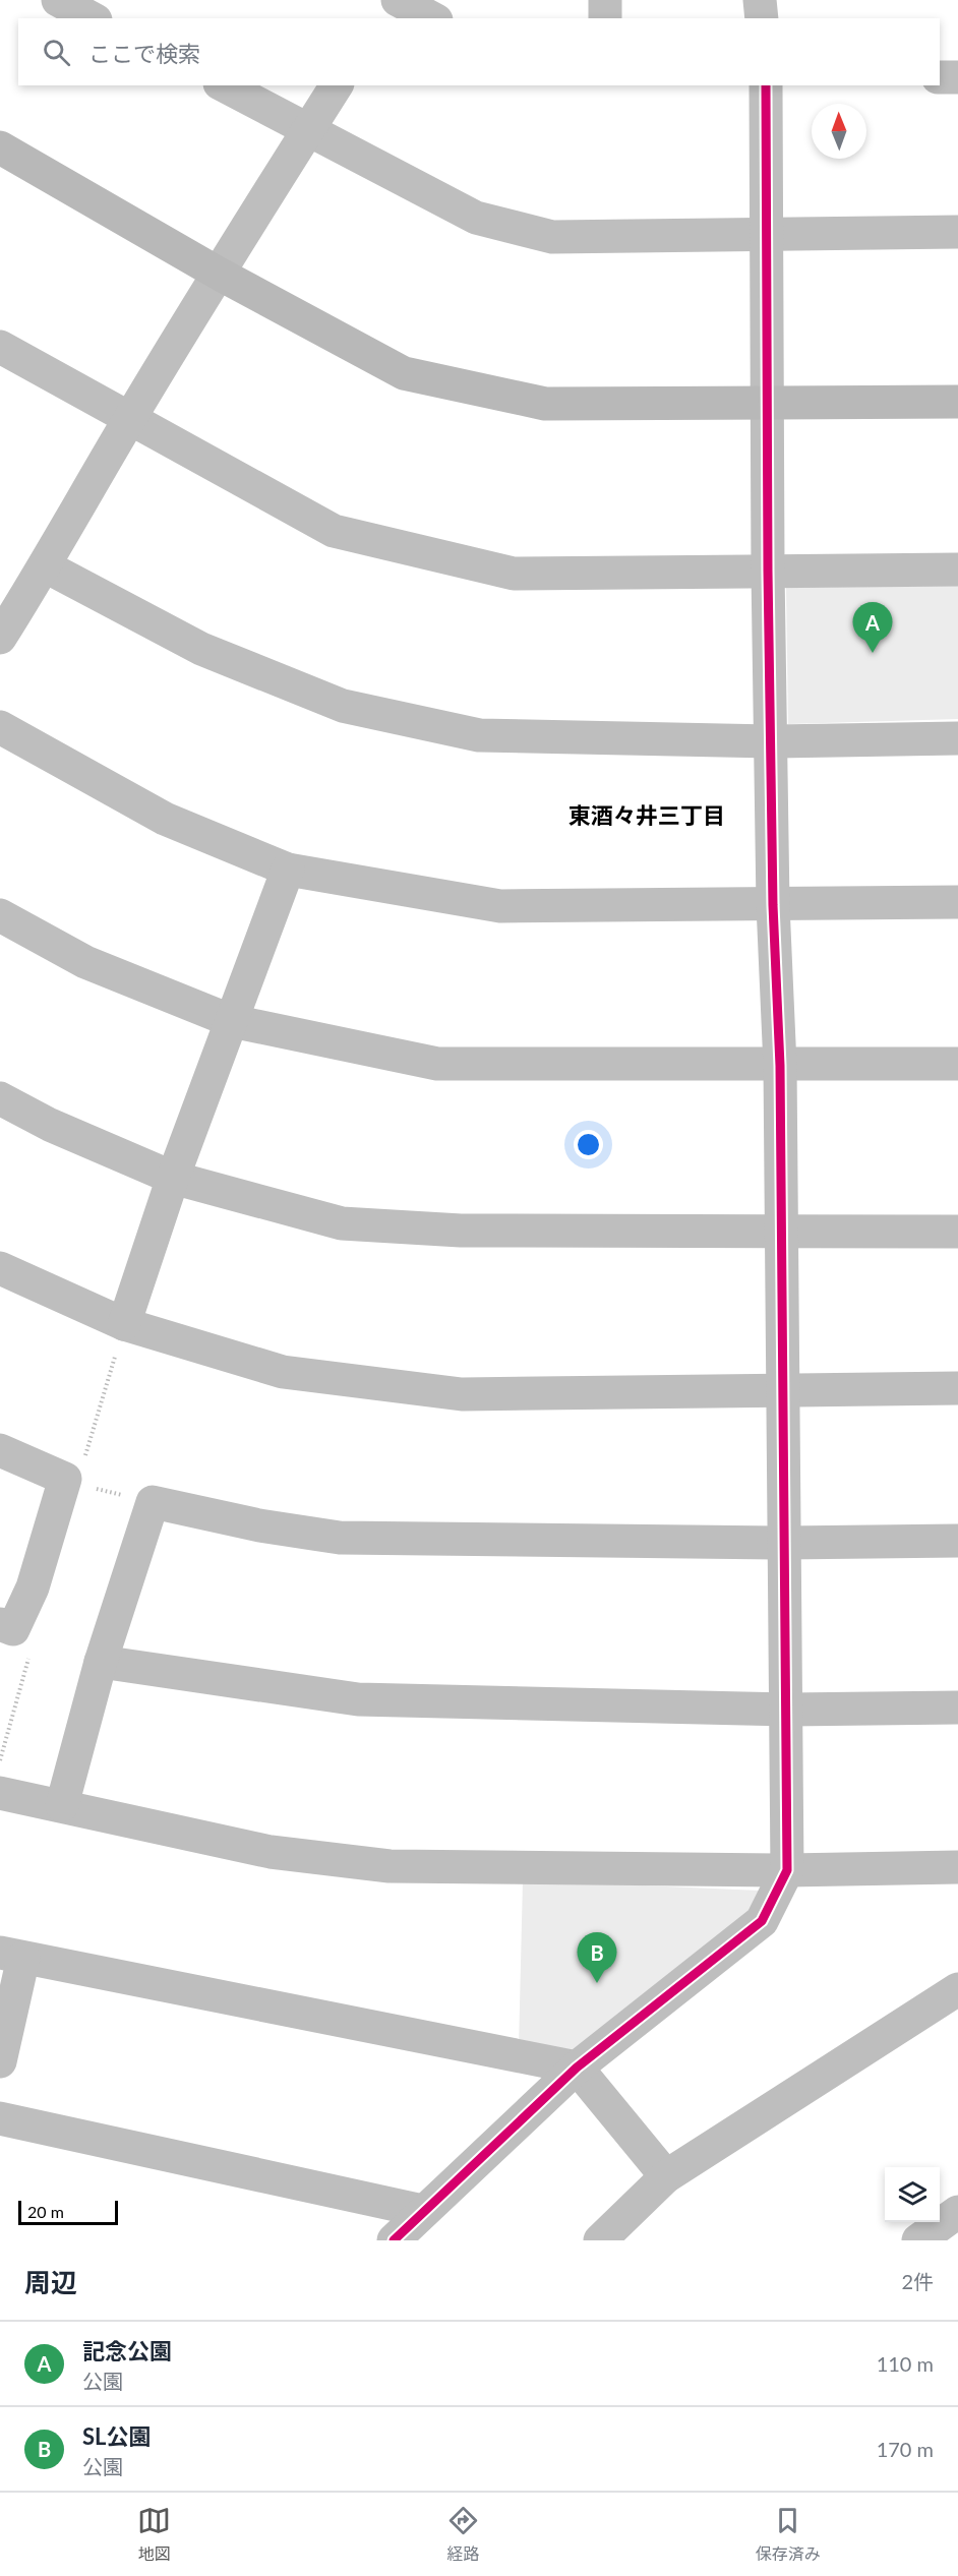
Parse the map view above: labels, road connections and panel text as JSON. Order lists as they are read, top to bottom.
{
  "districts": ["東酒々井三丁目"],
  "scale_bar": "20 m",
  "north": "top",
  "page": {
    "search": "ここで検索",
    "pins": ["A", "B"],
    "scale": "20 m",
    "heading": ["周辺", "2件"],
    "list": [
      {
        "mark": "A",
        "name": "記念公園",
        "note": "公園",
        "value": "110 m"
      },
      {
        "mark": "B",
        "name": "SL公園",
        "note": "公園",
        "value": "170 m"
      }
    ],
    "nav": ["地図", "経路", "保存済み"]
  }
}
